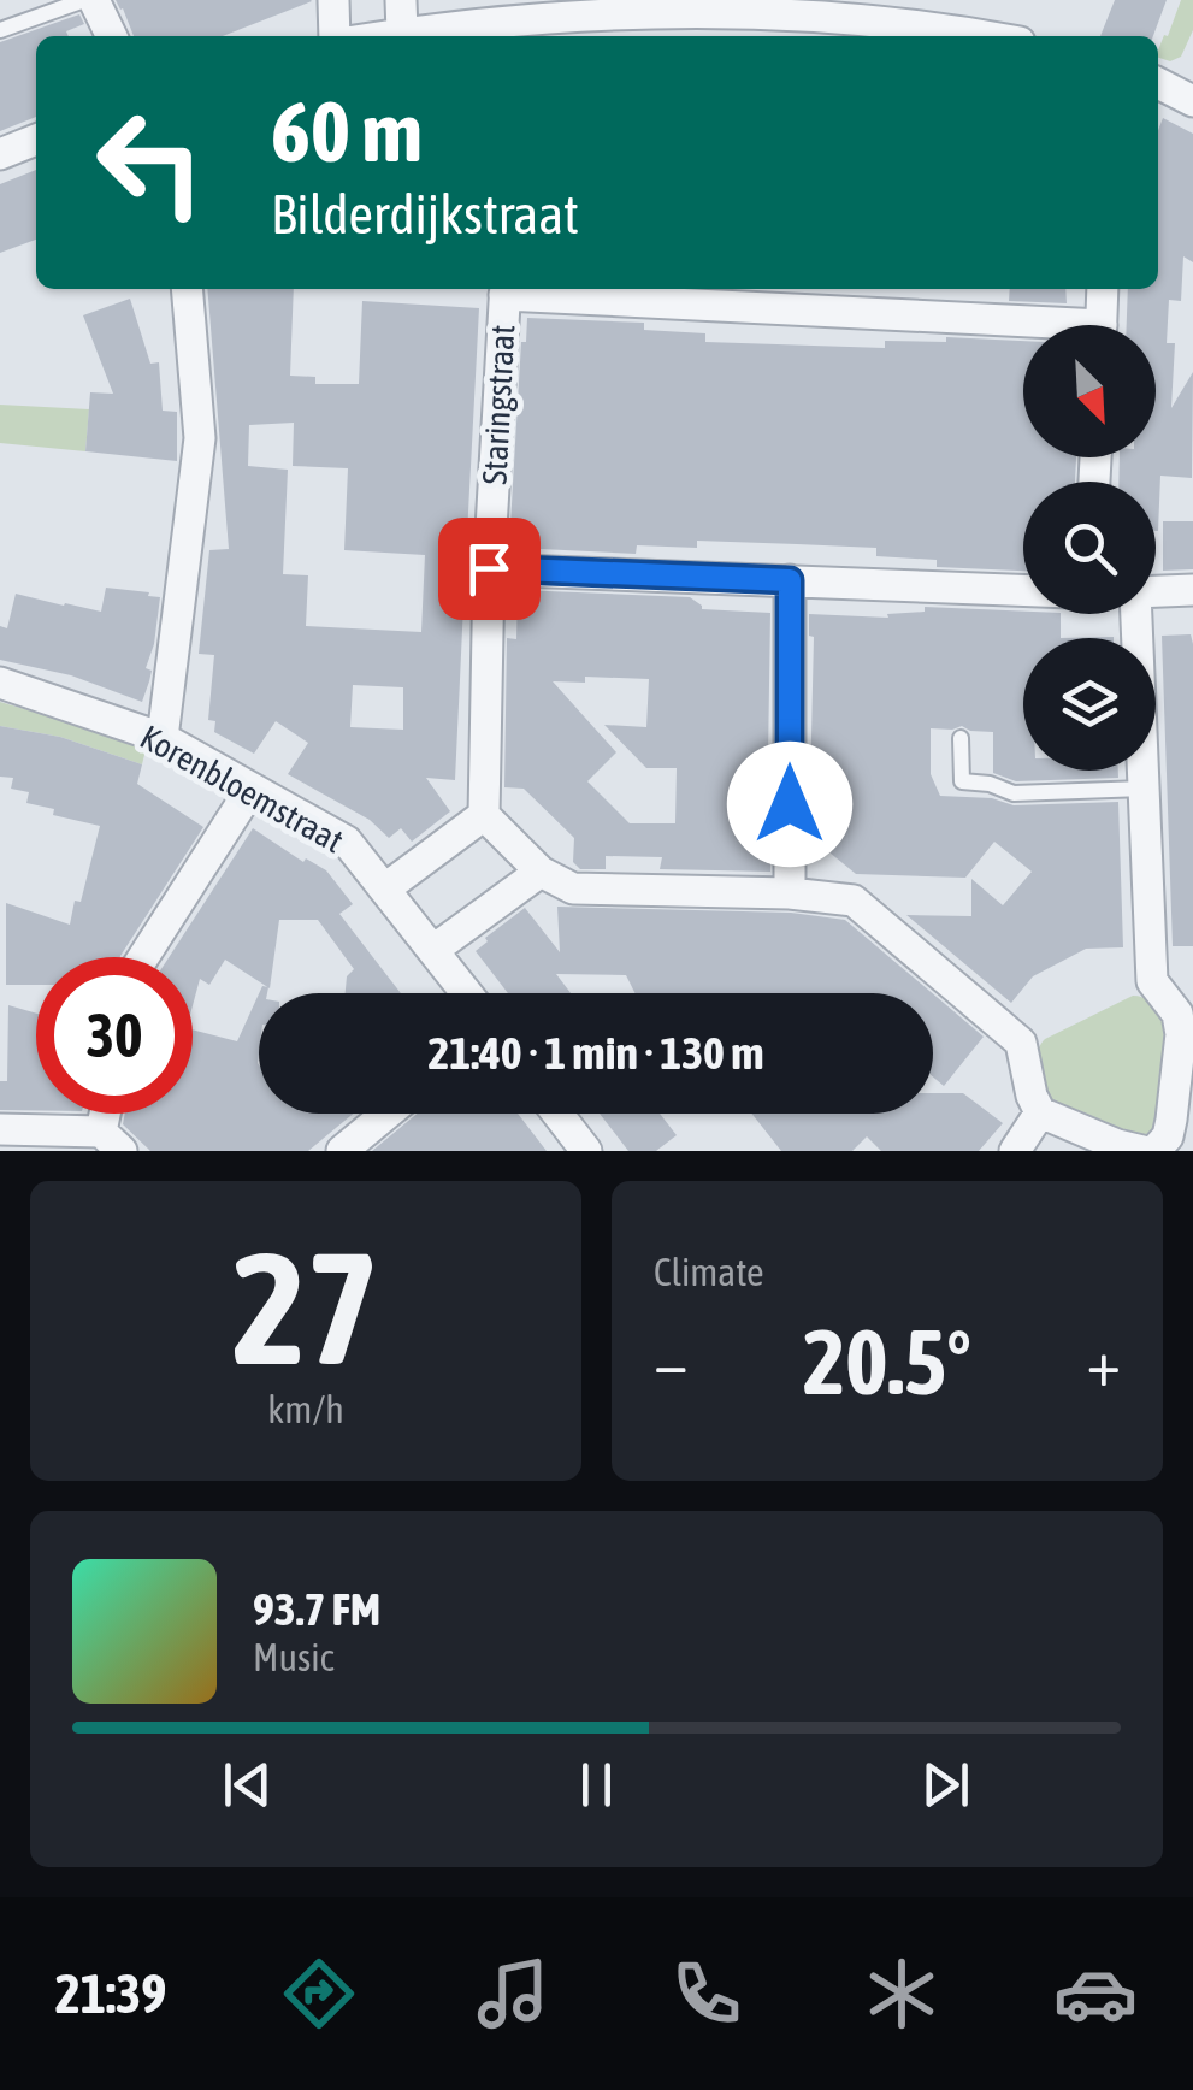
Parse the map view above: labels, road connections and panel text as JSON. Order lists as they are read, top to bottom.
{
  "streets": {
    "street": ["Staringstraat", "Korenbloemstraat"]
  },
  "north": "bottom right",
  "page": {
    "turn": ["60 m", "Bilderdijkstraat"],
    "limit": "30",
    "trip": "21:40 · 1 min · 130 m",
    "tile": [
      ["27", "km/h"],
      "Climate"
    ],
    "heat": ["−", "20.5°", "+"],
    "song": ["93.7 FM", "Music"],
    "tabs": "21:39"
  }
}
